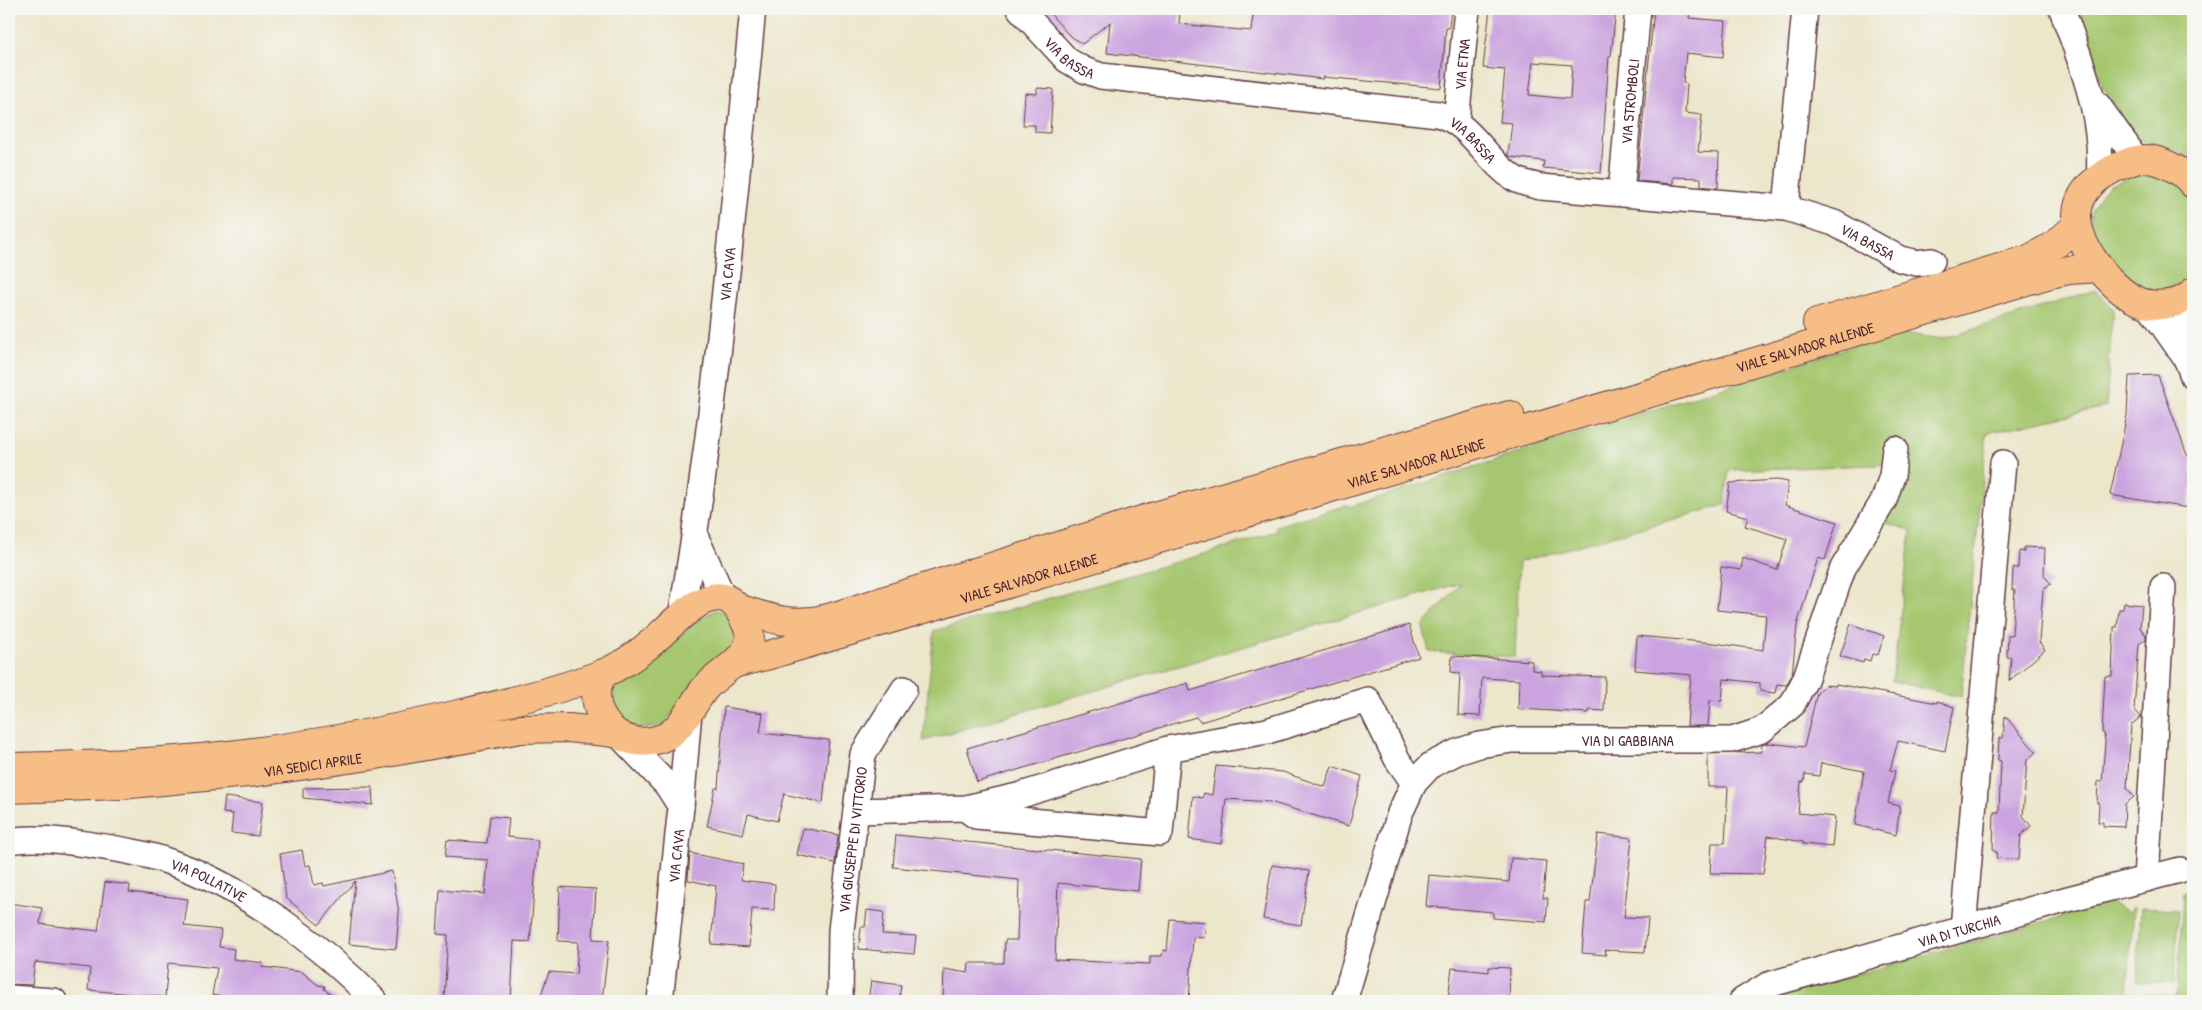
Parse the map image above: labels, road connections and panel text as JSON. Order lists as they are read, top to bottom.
{
  "streets": {
    "main road": ["VIALE SALVADOR ALLENDE", "VIA SEDICI APRILE"],
    "street": [
      "VIA BASSA",
      "VIA ETNA",
      "VIA STROMBOLI",
      "VIA CAVA",
      "VIA DI GABBIANA",
      "VIA GIUSEPPE DI VITTORIO",
      "VIA POLLATIVE",
      "VIA DI TURCHIA"
    ]
  },
  "crossings": [
    ["VIA BASSA", "VIA ETNA"],
    ["VIA BASSA", "VIA STROMBOLI"],
    ["VIA CAVA", "VIA SEDICI APRILE"],
    ["VIALE SALVADOR ALLENDE", "VIA SEDICI APRILE"]
  ]
}
